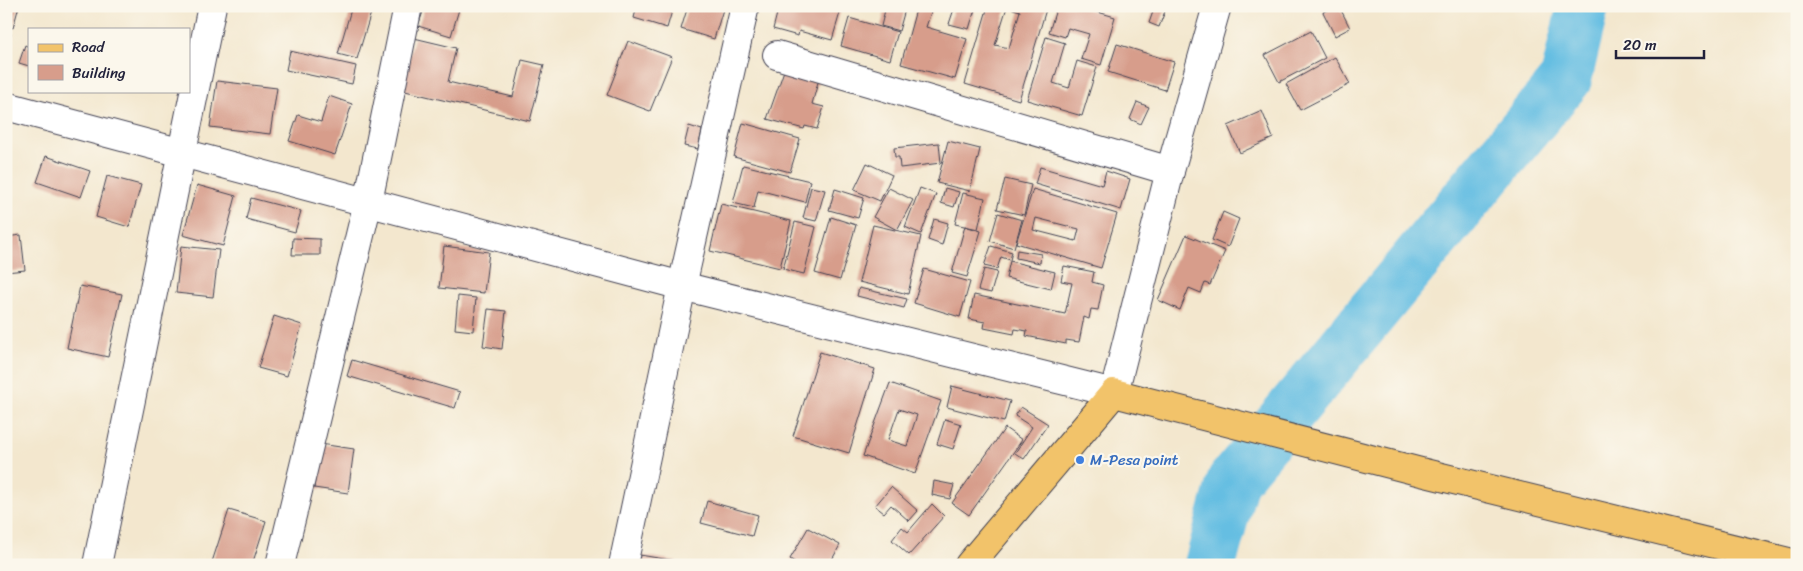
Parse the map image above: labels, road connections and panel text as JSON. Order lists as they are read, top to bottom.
{
  "places": ["M-Pesa point"],
  "legend": ["Road", "Building"],
  "scale_bar": "20 m"
}
